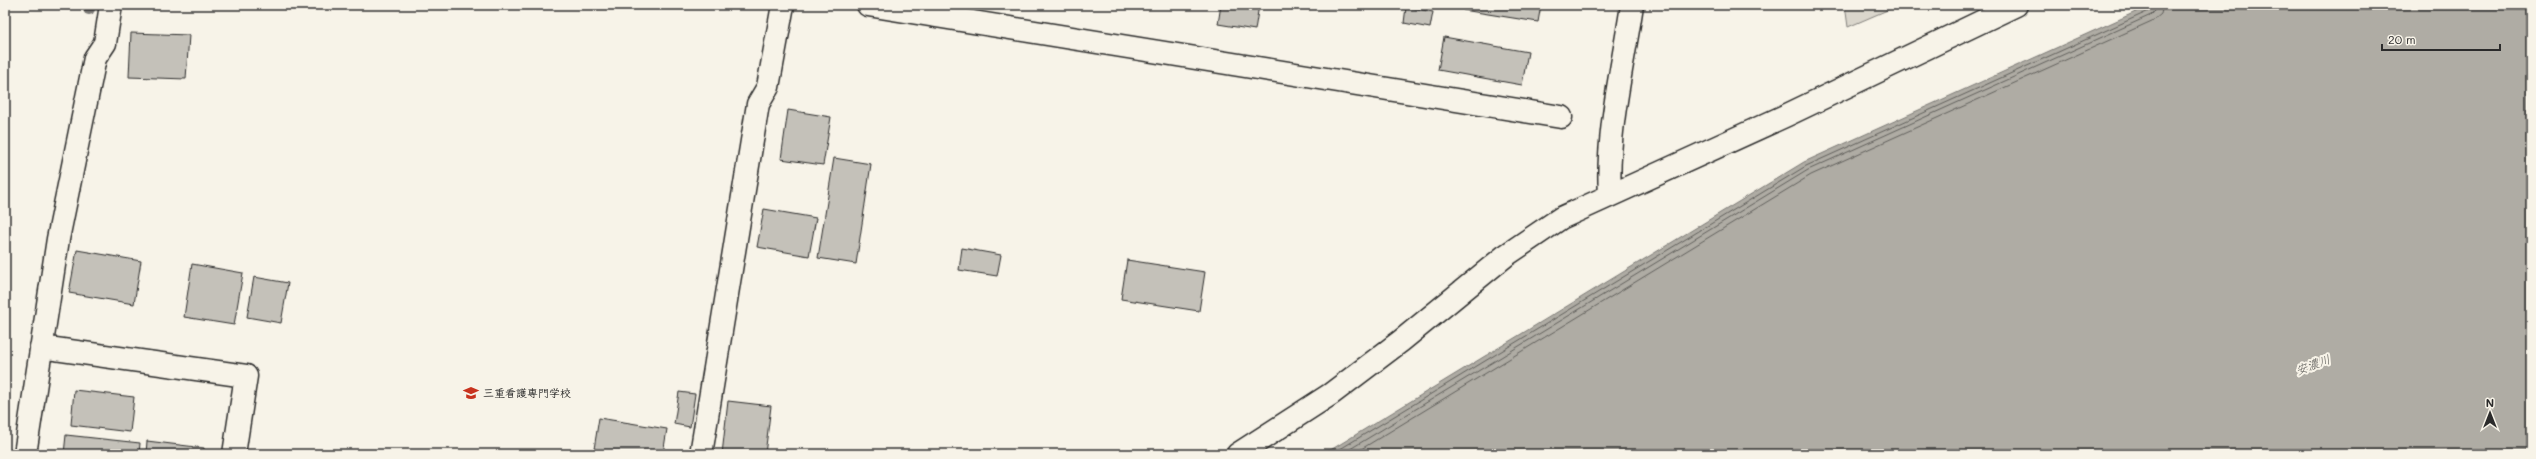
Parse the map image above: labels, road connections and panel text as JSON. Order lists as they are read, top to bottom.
{
  "water": ["安濃川"],
  "places": {
    "school or university": ["三重看護専門学校"]
  },
  "scale_bar": "20 m",
  "north": "top"
}
